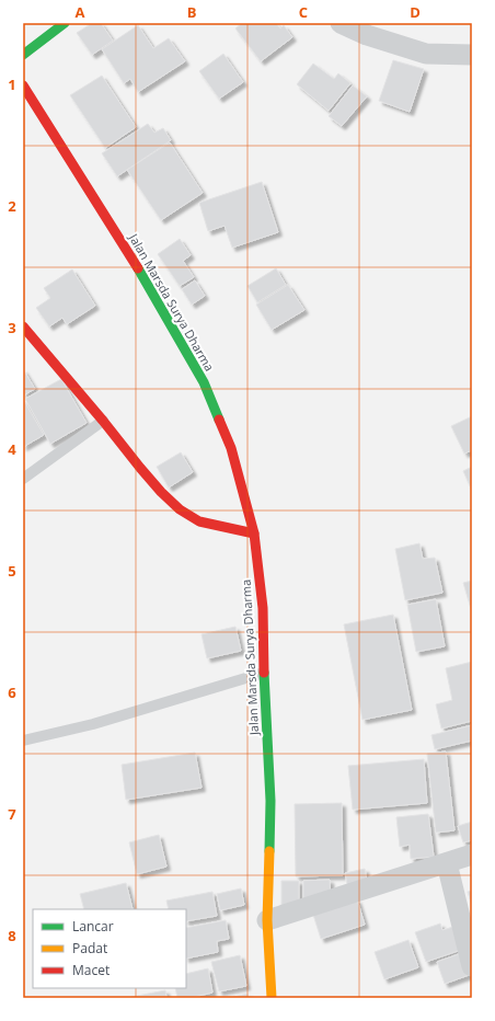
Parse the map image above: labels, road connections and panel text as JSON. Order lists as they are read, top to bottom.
{
  "streets": {
    "main road": ["Jalan Marsda Surya Dharma"]
  },
  "legend": ["Lancar", "Padat", "Macet"],
  "grid": {
    "columns": [
      "A",
      "B",
      "C",
      "D"
    ],
    "rows": [
      "1",
      "2",
      "3",
      "4",
      "5",
      "6",
      "7",
      "8"
    ]
  }
}
